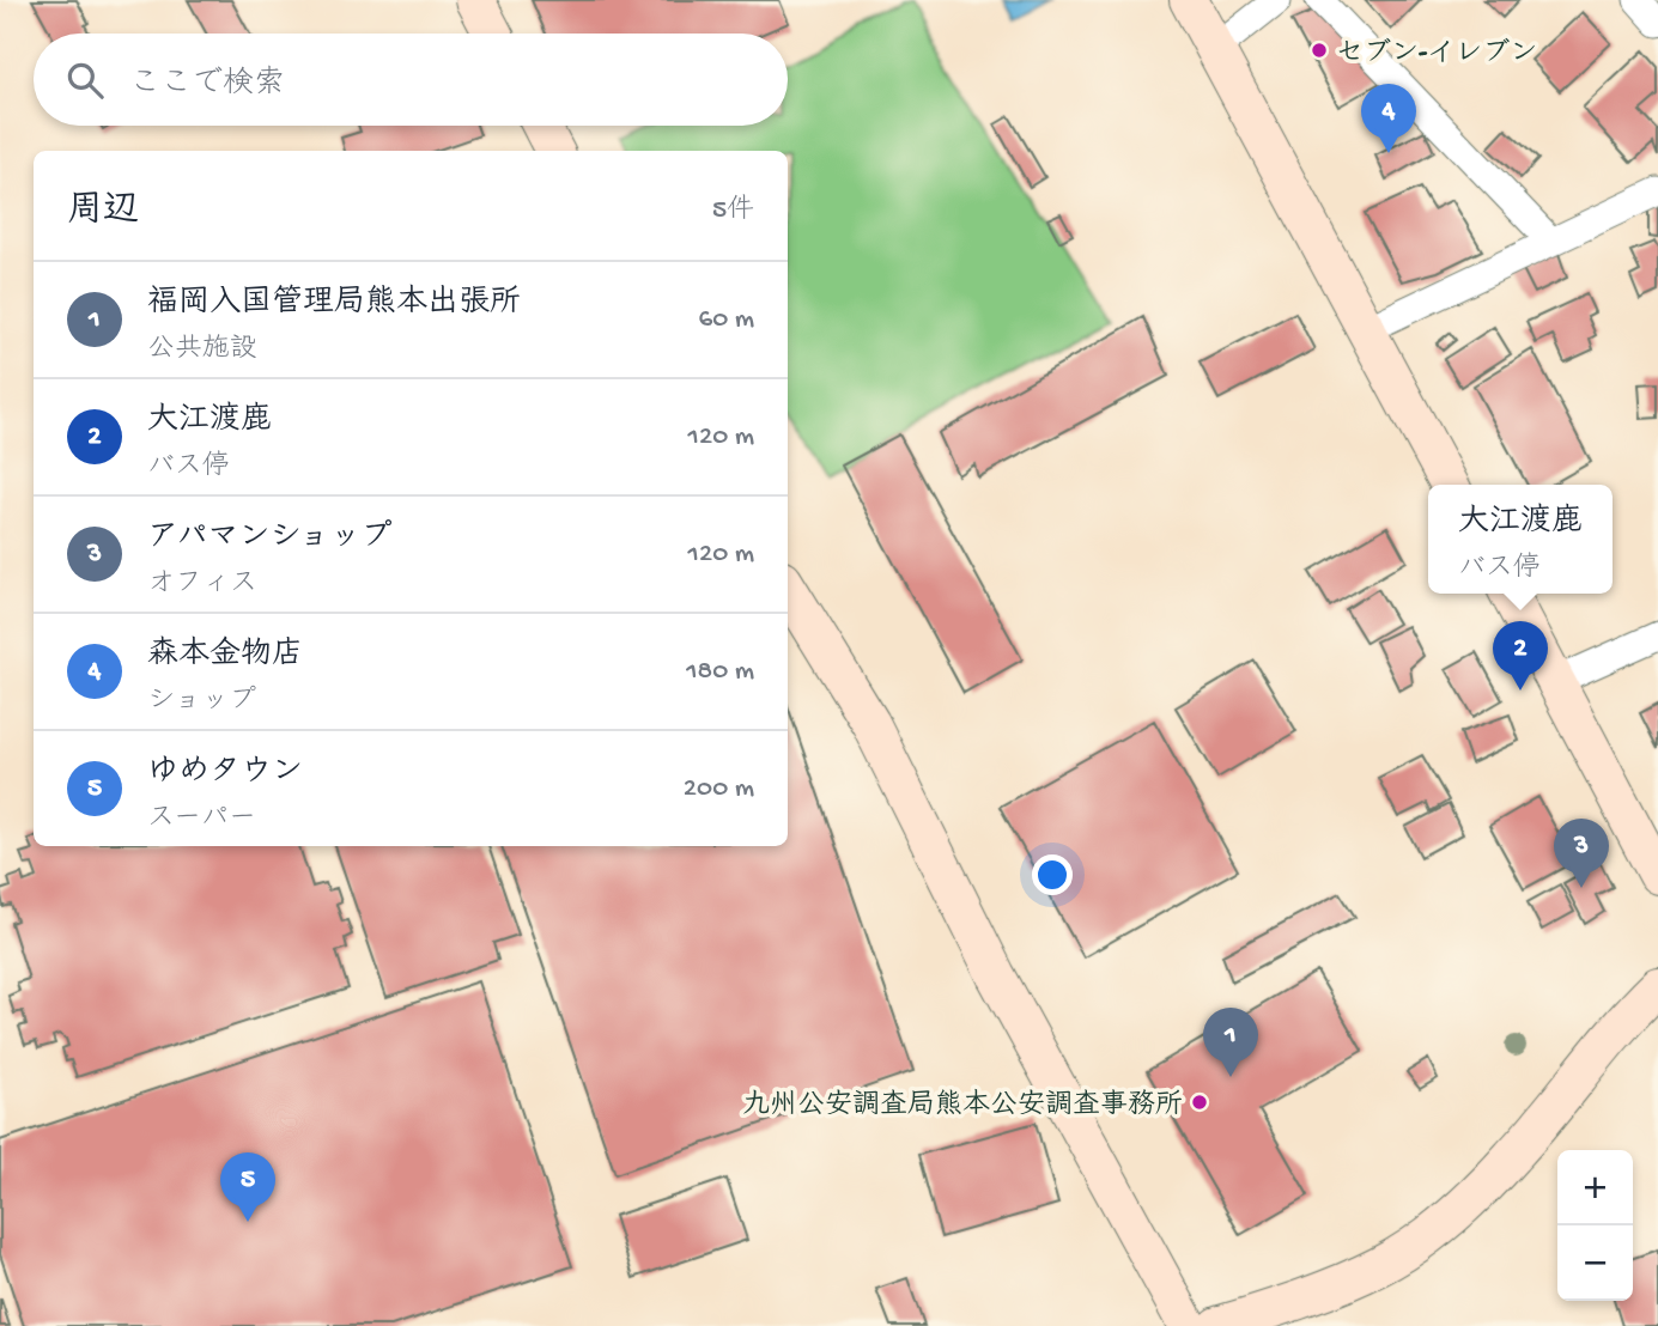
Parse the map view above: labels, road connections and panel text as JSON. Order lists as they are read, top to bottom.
{
  "places": ["セブン-イレブン", "九州公安調査局熊本公安調査事務所"],
  "page": {
    "search": "ここで検索",
    "pins": [
      "4",
      "2",
      "3",
      "1",
      "5"
    ],
    "heading": ["周辺", "5件"],
    "list": [
      {
        "mark": "1",
        "name": "福岡入国管理局熊本出張所",
        "note": "公共施設",
        "value": "60 m"
      },
      {
        "mark": "2",
        "name": "大江渡鹿",
        "note": "バス停",
        "value": "120 m"
      },
      {
        "mark": "3",
        "name": "アパマンショップ",
        "note": "オフィス",
        "value": "120 m"
      },
      {
        "mark": "4",
        "name": "森本金物店",
        "note": "ショップ",
        "value": "180 m"
      },
      {
        "mark": "5",
        "name": "ゆめタウン",
        "note": "スーパー",
        "value": "200 m"
      }
    ],
    "popup": ["大江渡鹿", "バス停"],
    "map_buttons": ["+", "−"]
  }
}
